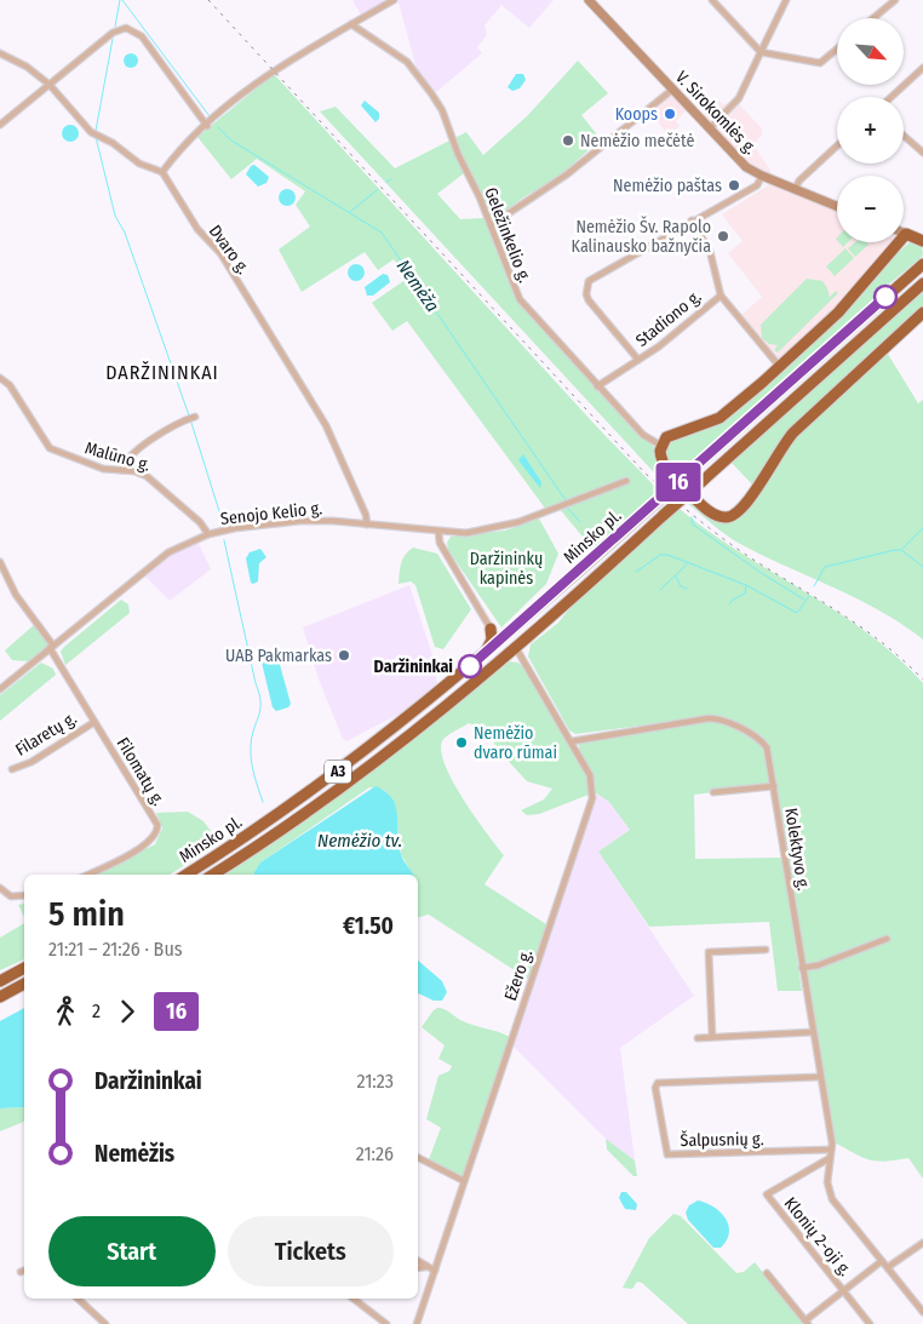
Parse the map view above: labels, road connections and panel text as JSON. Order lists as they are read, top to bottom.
{
  "streets": {
    "highway": ["Minsko pl.", "A3"],
    "main road": ["V. Sirokomlės g."],
    "street": [
      "Geležinkelio g.",
      "Dvaro g.",
      "Stadiono g.",
      "Malūno g.",
      "Senojo Kelio g.",
      "Filaretų g.",
      "Filomatų g.",
      "Kolektyvo g.",
      "Ežero g.",
      "Šalpusnių g.",
      "Klonių 2-oji g."
    ]
  },
  "crossings": [
    ["Dvaro g.", "Senojo Kelio g."],
    ["Malūno g.", "Senojo Kelio g."],
    ["Senojo Kelio g.", "Filomatų g."],
    ["Minsko pl.", "Ežero g."],
    ["Filaretų g.", "Filomatų g."],
    ["Kolektyvo g.", "Ežero g."],
    ["Kolektyvo g.", "Šalpusnių g."],
    ["Kolektyvo g.", "Klonių 2-oji g."]
  ],
  "districts": ["DARŽININKAI"],
  "water": ["Nemėža", "Nemėžio tv."],
  "parks": ["Daržininkų kapinės"],
  "places": [
    "Koops",
    "Nemėžio mečėtė",
    "Nemėžio paštas",
    "Nemėžio Šv. Rapolo Kalinausko bažnyčia",
    "UAB Pakmarkas",
    "Daržininkai",
    "Nemėžio dvaro rūmai"
  ],
  "lines": ["bus line 16"],
  "north": "bottom right",
  "page": {
    "on_map": "16",
    "map_buttons": ["+", "−"],
    "heading": ["5 min", "21:21 – 21:26 · Bus", "€1.50"],
    "legs": ["2", "16"],
    "list": [
      {
        "name": "Daržininkai",
        "value": "21:23"
      },
      {
        "name": "Nemėžis",
        "value": "21:26"
      }
    ],
    "buttons": ["Start", "Tickets"]
  }
}
